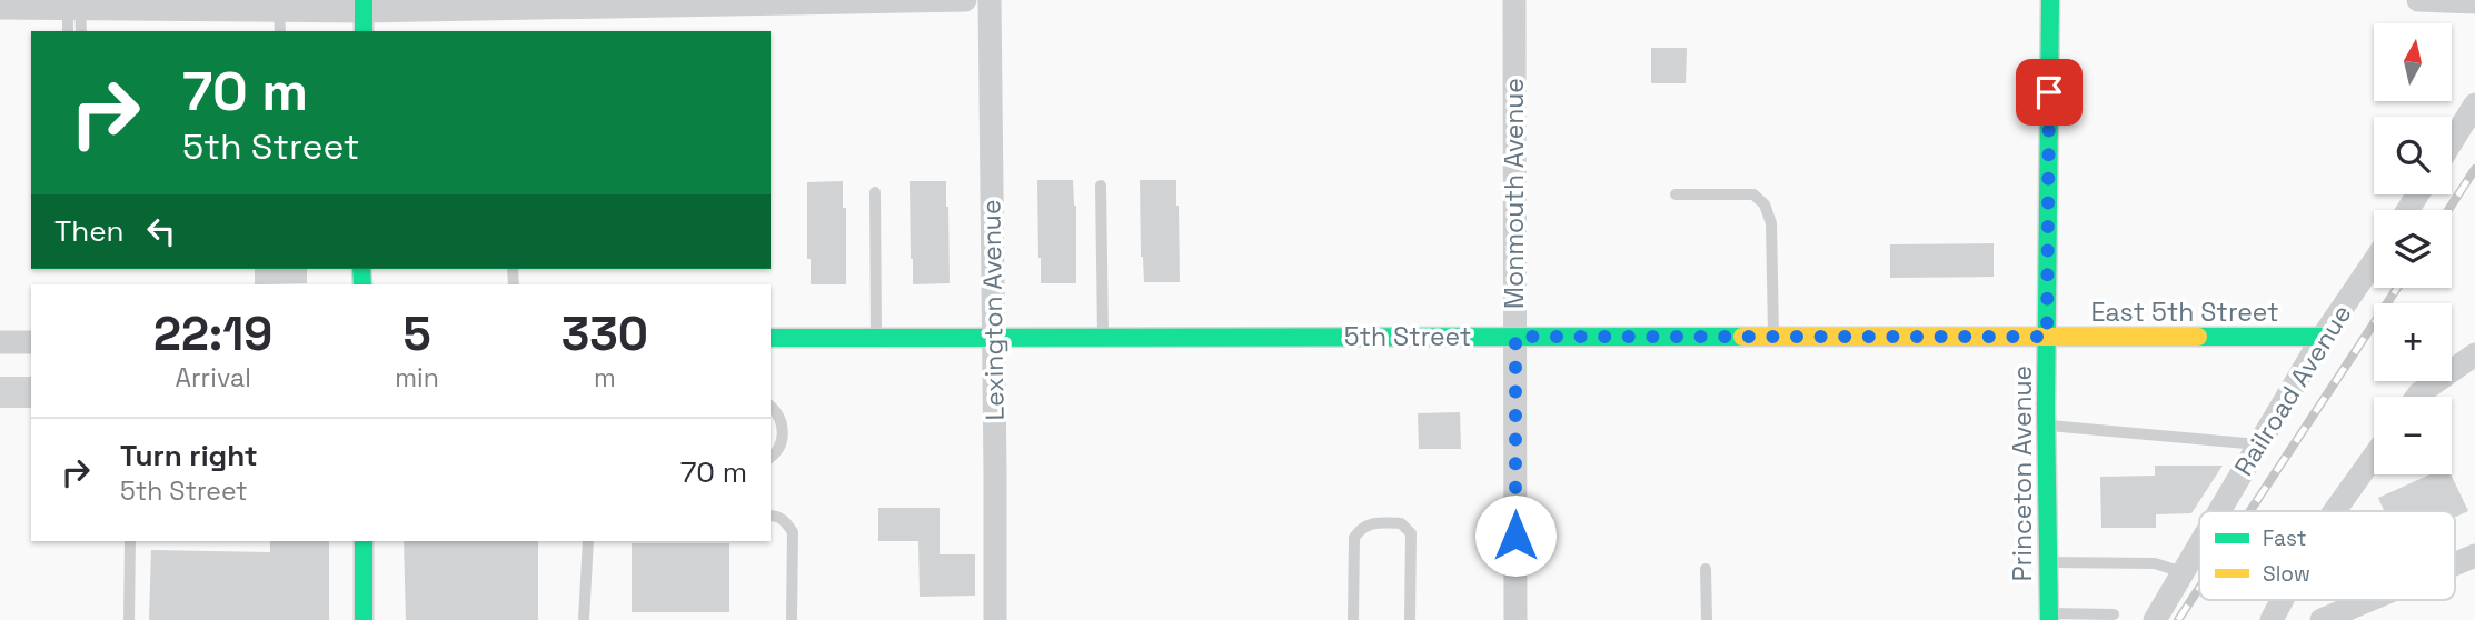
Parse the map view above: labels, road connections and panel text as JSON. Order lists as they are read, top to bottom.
{
  "streets": {
    "street": [
      "Monmouth Avenue",
      "Lexington Avenue",
      "East 5th Street",
      "5th Street",
      "Railroad Avenue",
      "Princeton Avenue"
    ]
  },
  "crossings": [
    ["Monmouth Avenue", "5th Street"],
    ["Lexington Avenue", "5th Street"],
    ["East 5th Street", "5th Street"],
    ["East 5th Street", "Railroad Avenue"],
    ["East 5th Street", "Princeton Avenue"],
    ["5th Street", "Princeton Avenue"]
  ],
  "legend": ["Fast", "Slow"],
  "north": "top",
  "page": {
    "map_buttons": ["+", "−"],
    "turn": ["70 m", "5th Street"],
    "then": "Then",
    "eta": [
      "22:19",
      "Arrival",
      "5",
      "min",
      "330",
      "m"
    ],
    "list": [
      {
        "name": "Turn right",
        "note": "5th Street",
        "value": "70 m"
      }
    ]
  }
}
